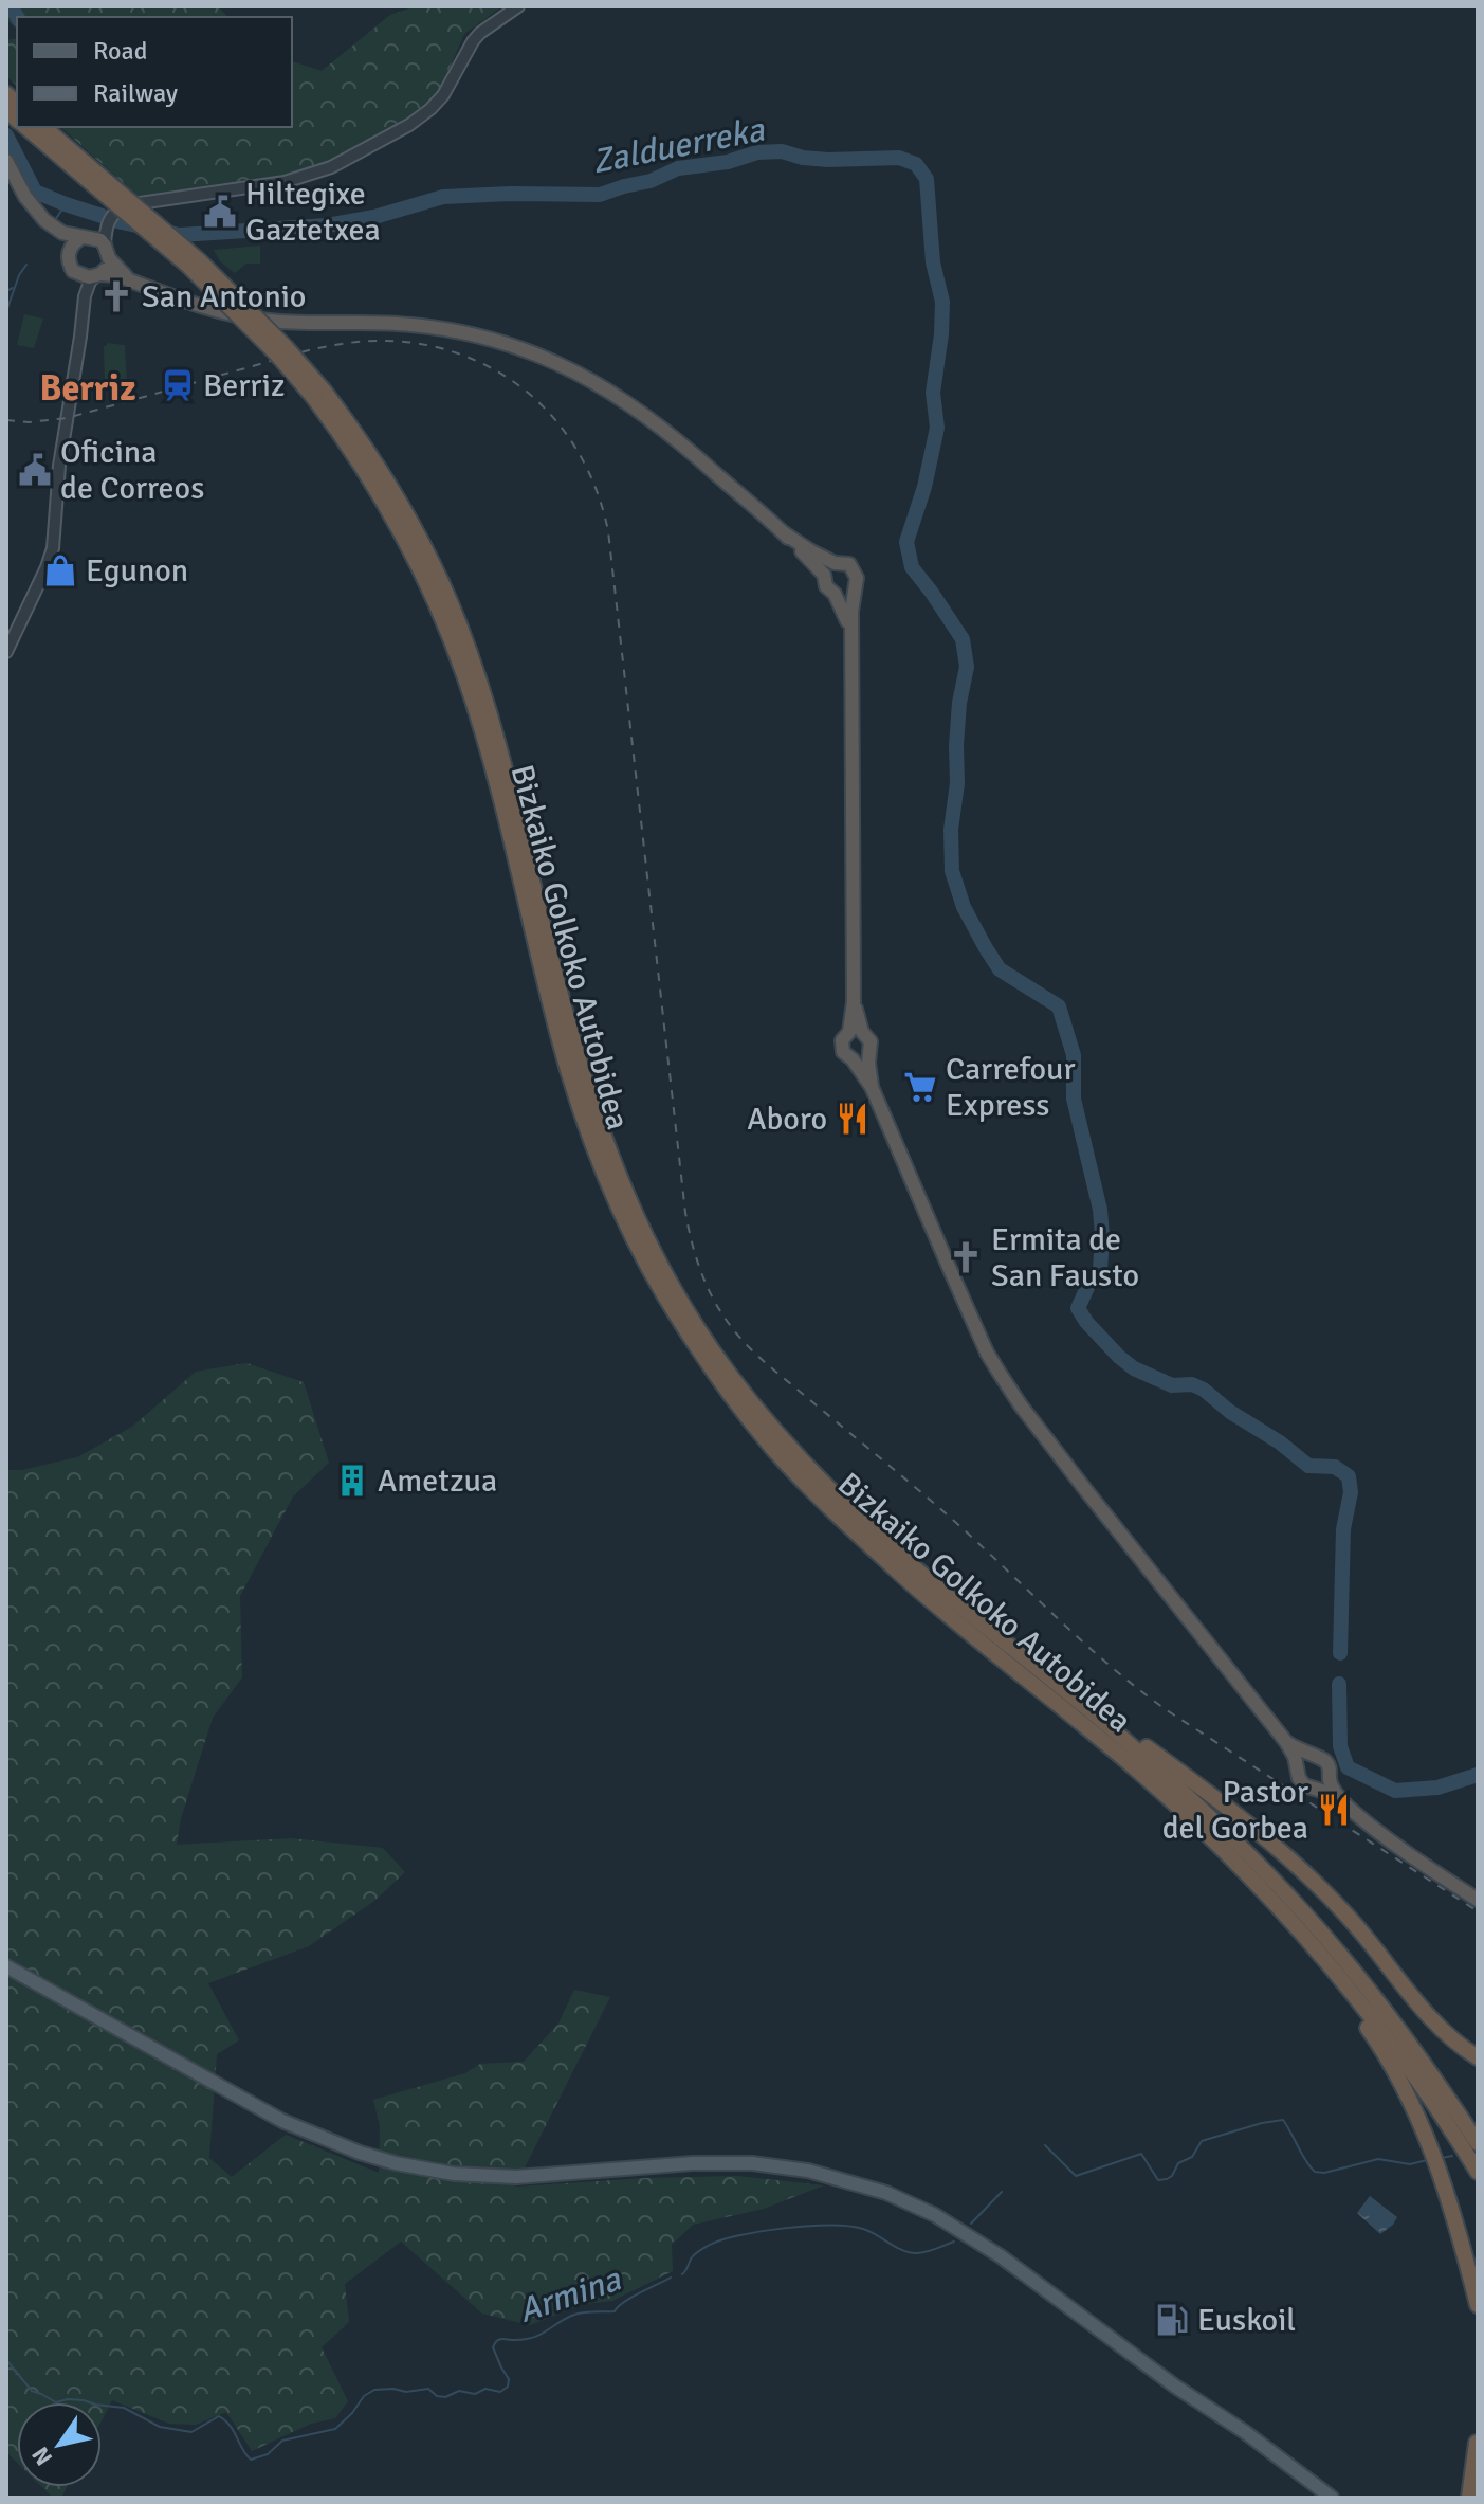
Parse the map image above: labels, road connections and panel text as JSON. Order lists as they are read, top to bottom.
{
  "streets": {
    "highway": ["Bizkaiko Golkoko Autobidea"]
  },
  "districts": ["Berriz"],
  "water": ["Zalduerreka", "Armina"],
  "places": {
    "public building": ["Hiltegixe Gaztetxea", "Oficina de Correos"],
    "church": ["San Antonio", "Ermita de San Fausto"],
    "station": ["Berriz"],
    "shop": ["Egunon"],
    "supermarket": ["Carrefour Express"],
    "restaurant": ["Aboro", "Pastor del Gorbea"],
    "building": ["Ametzua"],
    "fuel station": ["Euskoil"]
  },
  "legend": ["Road", "Railway"],
  "north": "bottom left"
}
